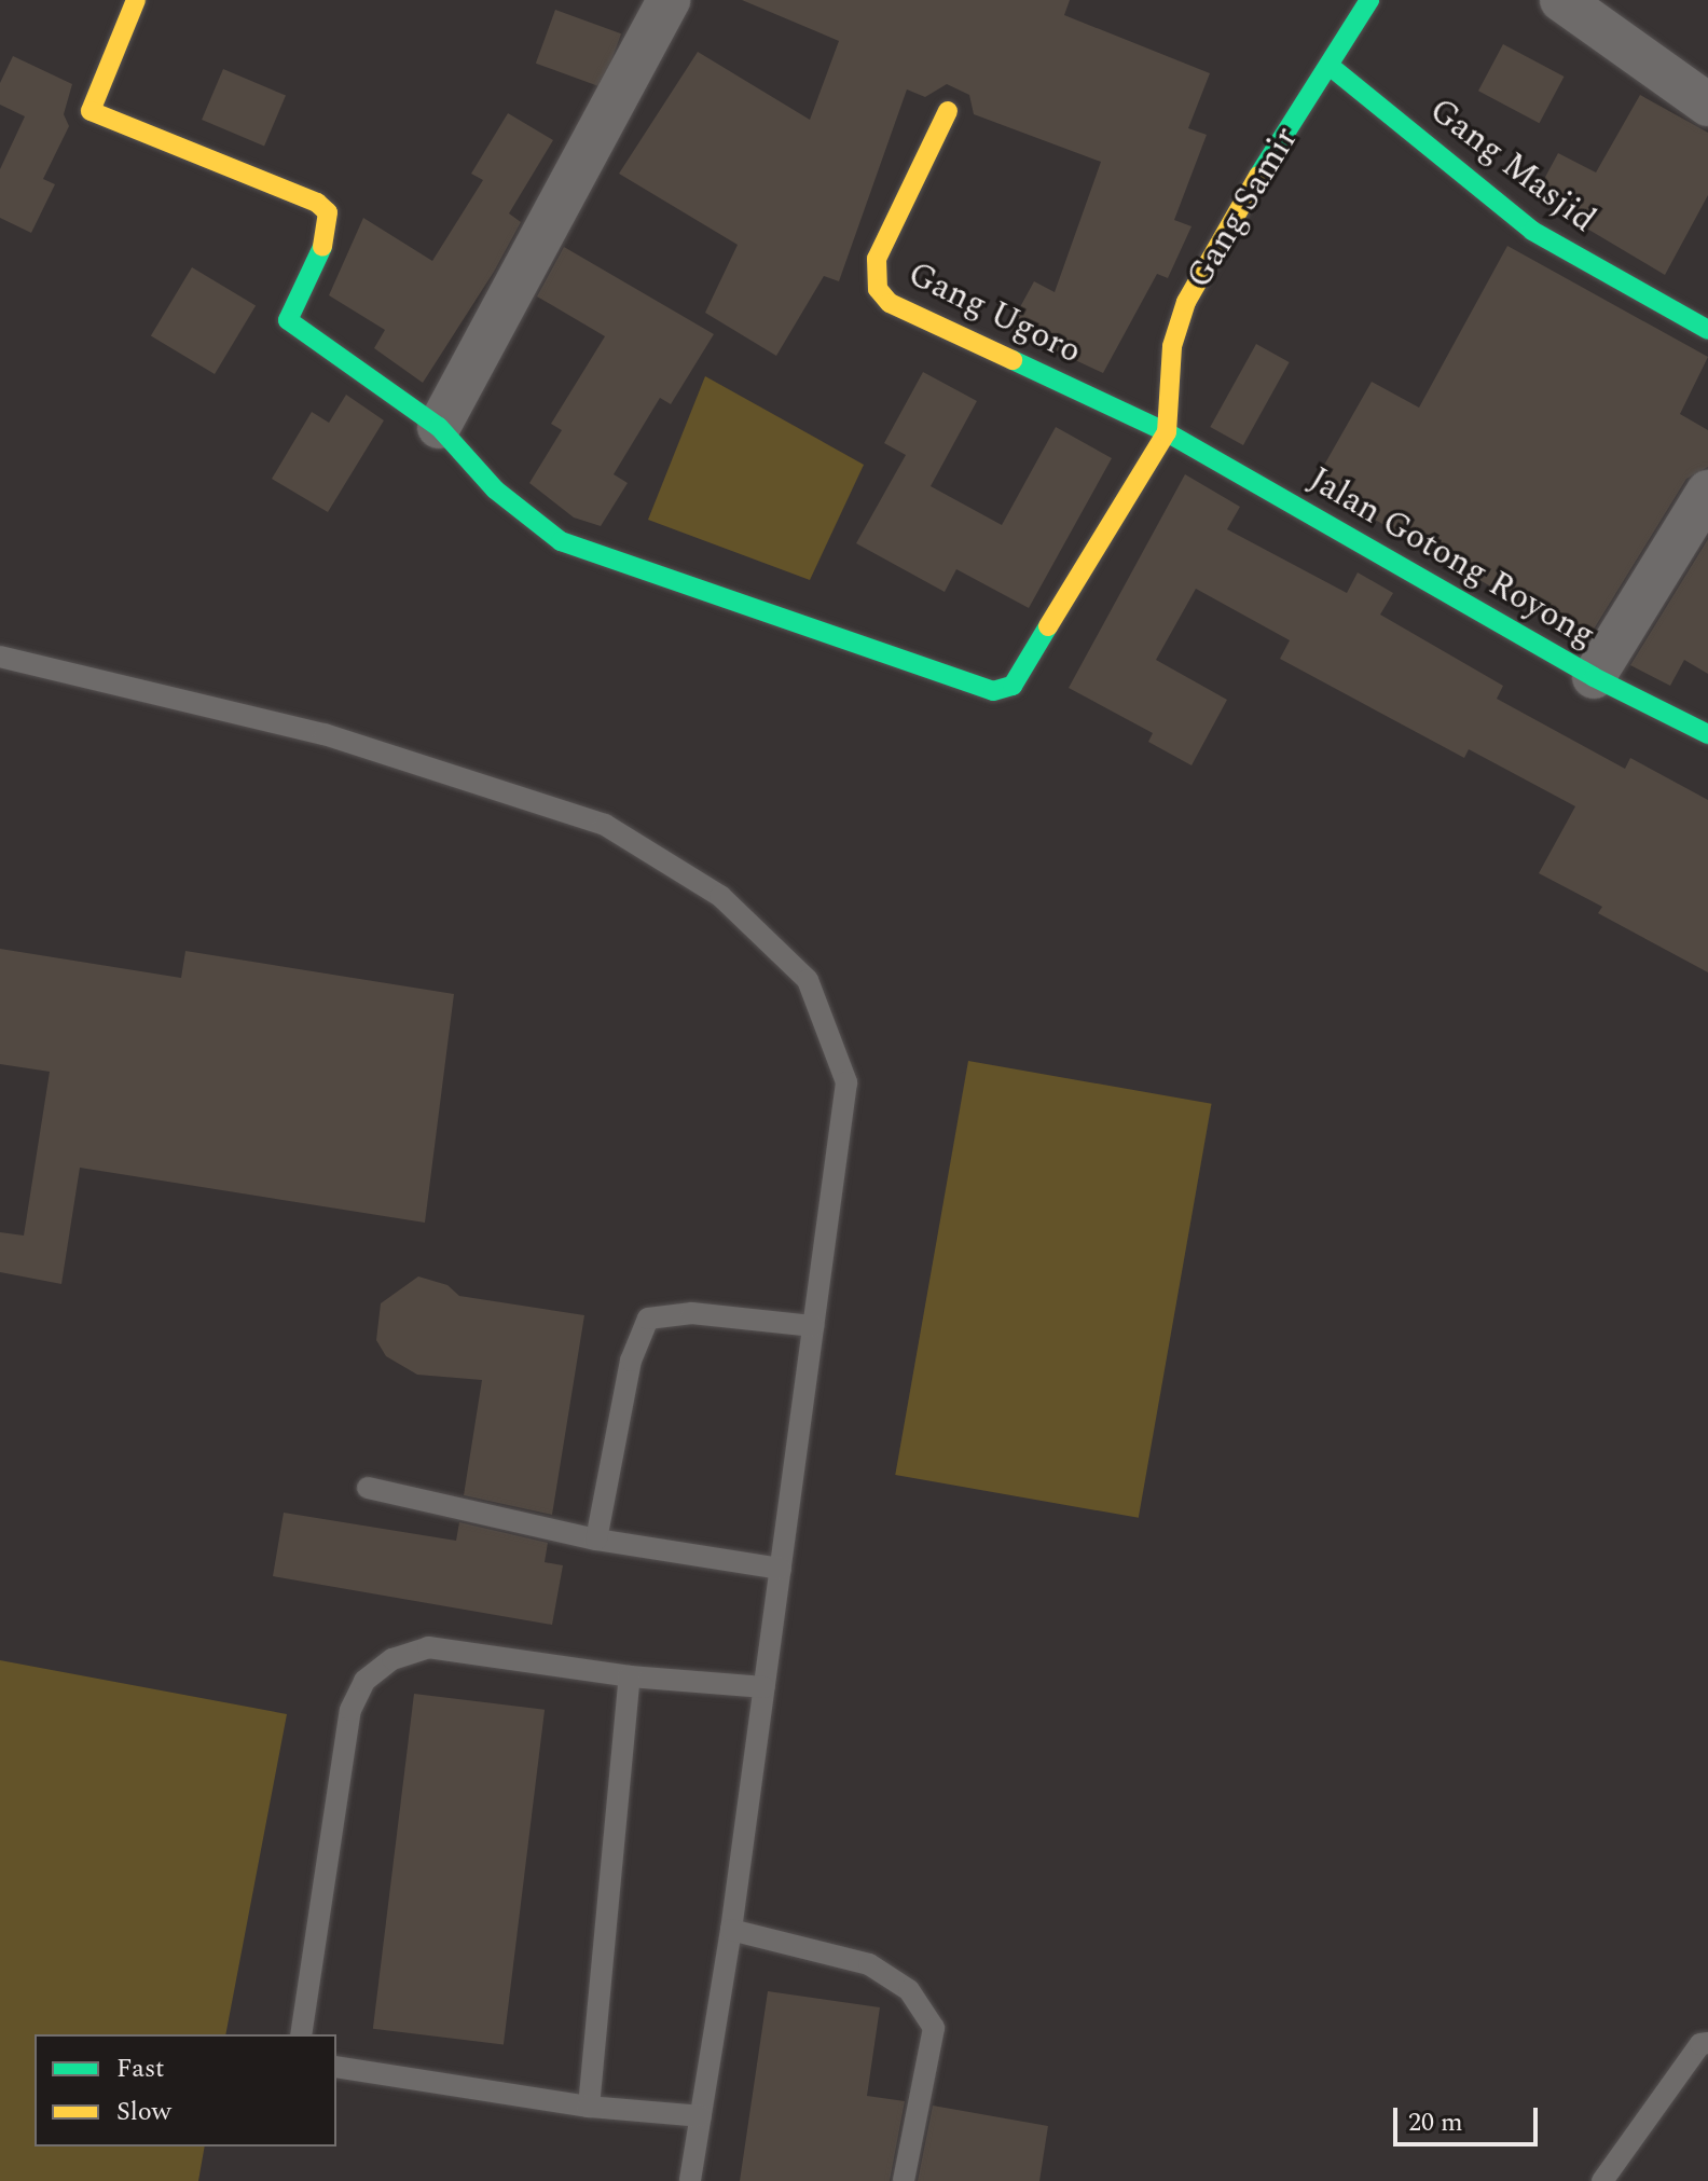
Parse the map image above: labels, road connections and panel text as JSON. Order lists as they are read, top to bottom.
{
  "streets": {
    "street": [
      "Gang Masjid",
      "Gang Samir",
      "Gang Ugoro",
      "Jalan Gotong Royong"
    ]
  },
  "crossings": [
    ["Gang Masjid", "Gang Samir"],
    ["Gang Samir", "Gang Ugoro"],
    ["Gang Samir", "Jalan Gotong Royong"],
    ["Gang Ugoro", "Jalan Gotong Royong"]
  ],
  "legend": ["Fast", "Slow"],
  "scale_bar": "20 m"
}
